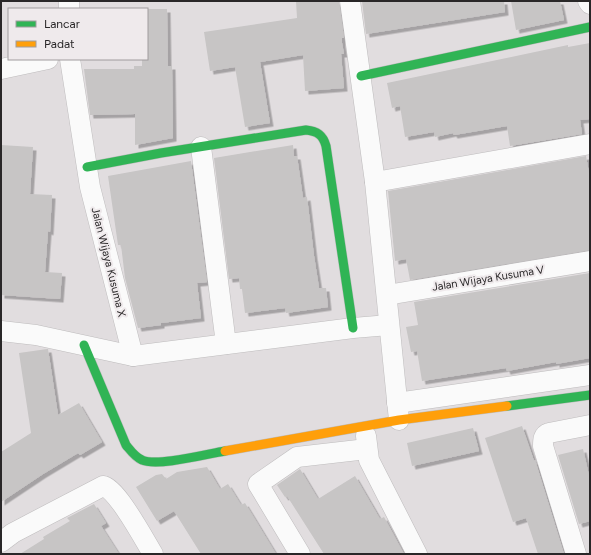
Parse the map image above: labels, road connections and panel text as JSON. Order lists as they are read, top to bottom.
{
  "streets": {
    "street": ["Jalan Wijaya Kusuma X", "Jalan Wijaya Kusuma V"]
  },
  "legend": ["Lancar", "Padat"]
}
